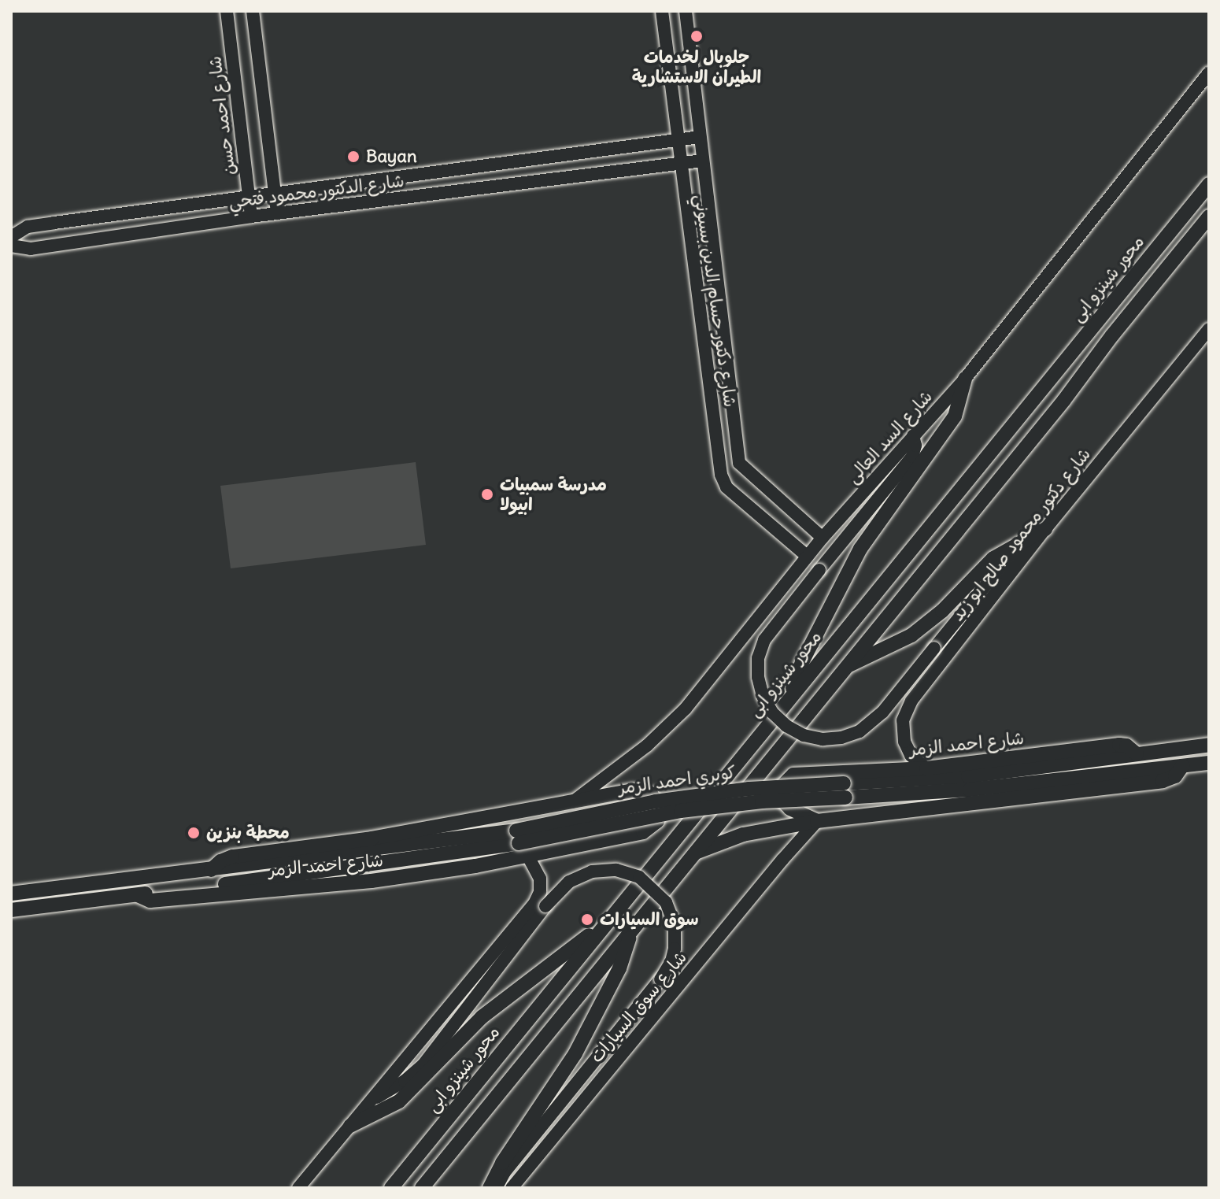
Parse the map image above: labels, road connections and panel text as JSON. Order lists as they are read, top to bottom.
{
  "streets": {
    "main road": ["محور شينزو ابى", "شارع احمد الزمر", "كوبري احمد الزمر"],
    "street": [
      "شارع احمد حسن",
      "شارع الدكتور محمود فتحي",
      "شارع دكتور حسام الدين بسيوني",
      "شارع السد العالى",
      "شارع دكتور محمود صالح ابو زيد",
      "شارع سوق السيارات"
    ]
  },
  "crossings": [
    ["شارع احمد حسن", "شارع الدكتور محمود فتحي"],
    ["شارع الدكتور محمود فتحي", "شارع دكتور حسام الدين بسيوني"],
    ["شارع دكتور حسام الدين بسيوني", "شارع السد العالى"],
    ["شارع السد العالى", "شارع احمد الزمر"],
    ["شارع دكتور محمود صالح ابو زيد", "شارع احمد الزمر"],
    ["شارع احمد الزمر", "شارع سوق السيارات"]
  ],
  "places": [
    "جلوبال لخدمات الطيران الاستشارية",
    "Bayan",
    "مدرسة سمبيات ابيولا",
    "محطة بنزين",
    "سوق السيارات"
  ]
}
